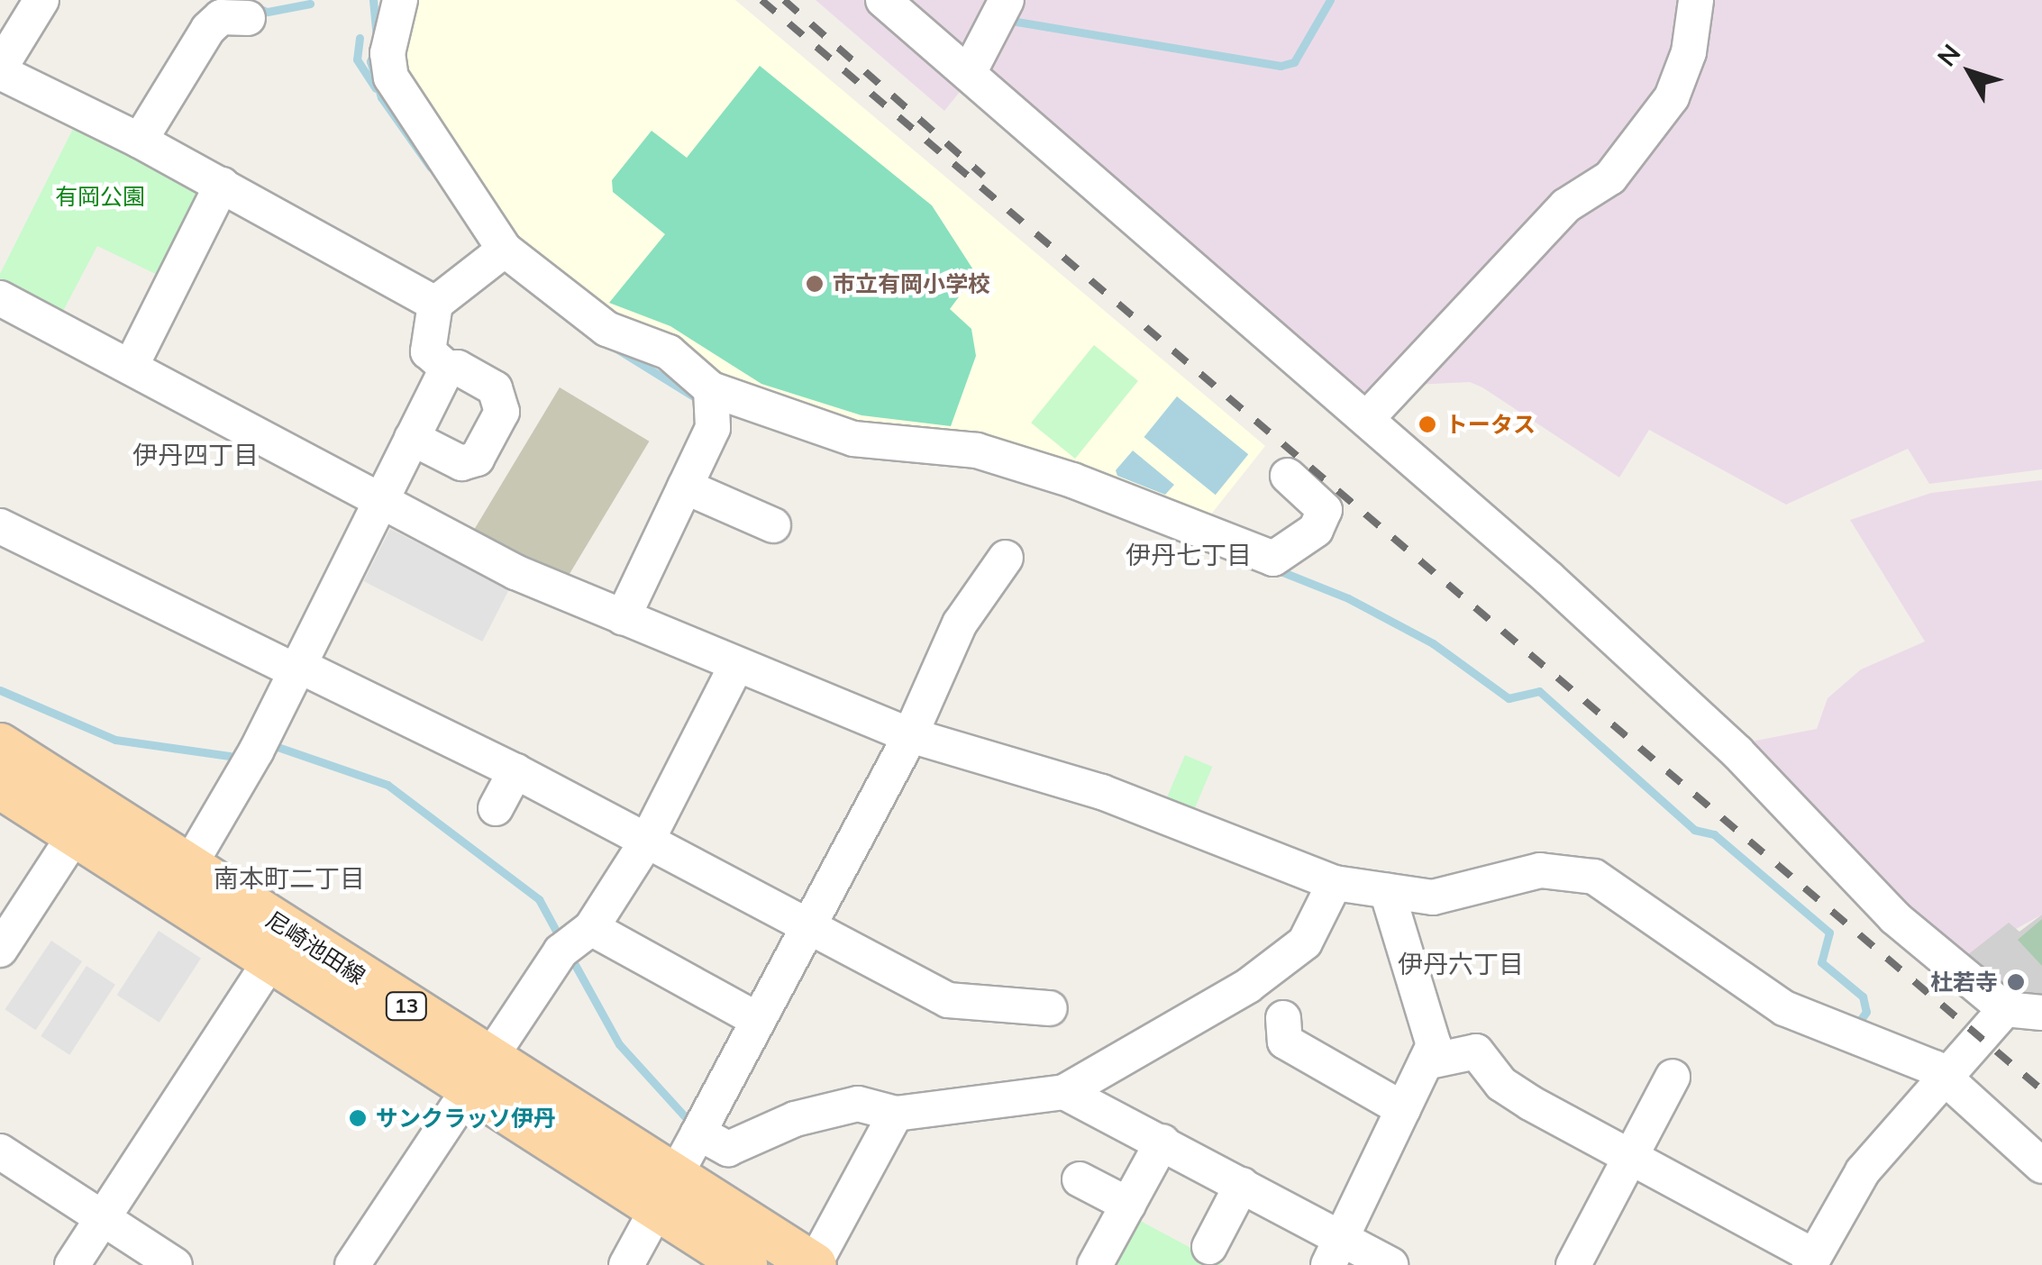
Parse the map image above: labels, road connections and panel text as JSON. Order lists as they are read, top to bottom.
{
  "streets": {
    "main road": ["尼崎池田線", "13"]
  },
  "districts": [
    "伊丹四丁目",
    "伊丹七丁目",
    "南本町二丁目",
    "伊丹六丁目"
  ],
  "parks": ["有岡公園"],
  "places": [
    "市立有岡小学校",
    "トータス",
    "杜若寺",
    "サンクラッソ伊丹"
  ],
  "north": "top left"
}
